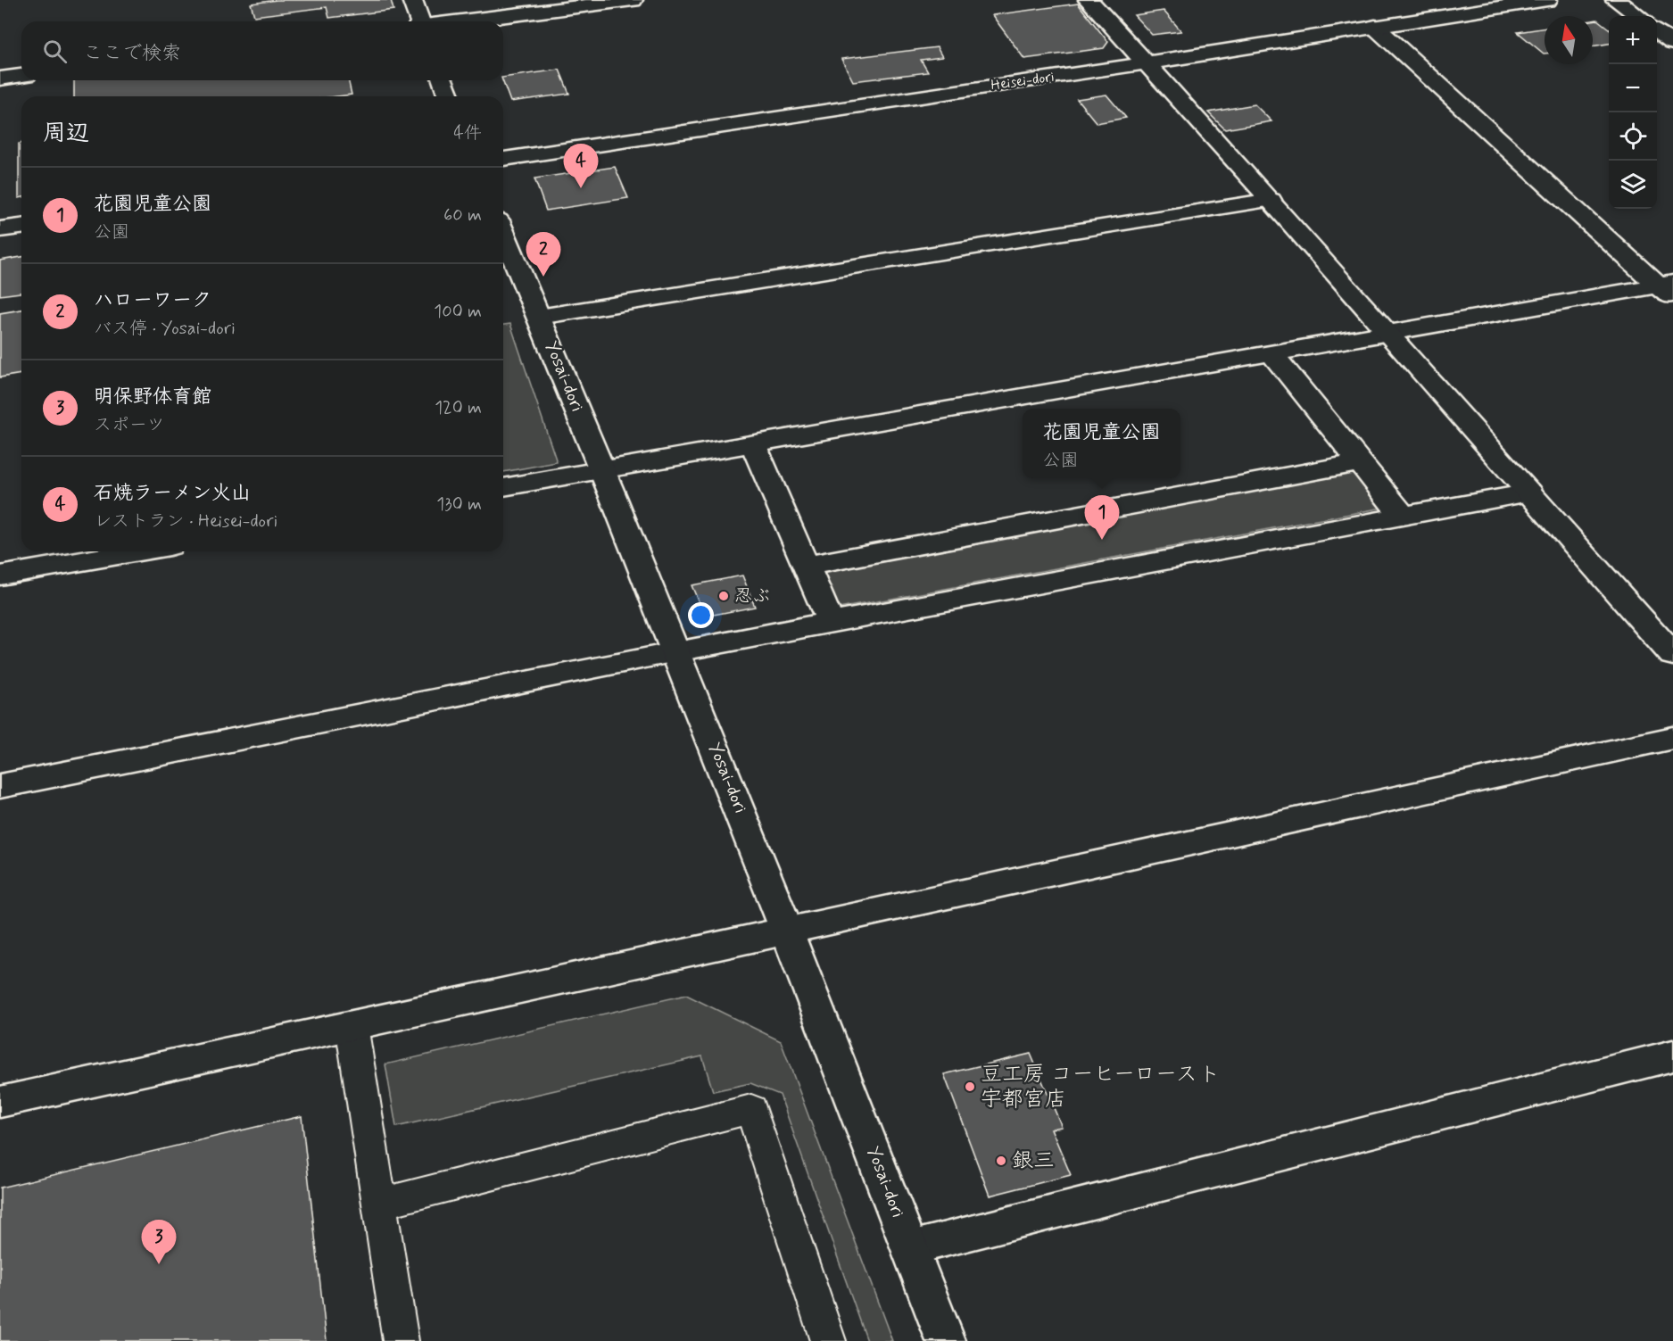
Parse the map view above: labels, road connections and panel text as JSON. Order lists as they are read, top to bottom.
{
  "streets": {
    "street": ["Heisei-dori", "Yosai-dori"]
  },
  "places": ["忍ぶ", "豆工房 コーヒーロースト 宇都宮店", "銀三"],
  "north": "top",
  "page": {
    "map_buttons": ["+", "−"],
    "search": "ここで検索",
    "heading": ["周辺", "4件"],
    "pins": [
      "4",
      "2",
      "1",
      "3"
    ],
    "list": [
      {
        "mark": "1",
        "name": "花園児童公園",
        "note": "公園",
        "value": "60 m"
      },
      {
        "mark": "2",
        "name": "ハローワーク",
        "note": "バス停 · Yosai-dori",
        "value": "100 m"
      },
      {
        "mark": "3",
        "name": "明保野体育館",
        "note": "スポーツ",
        "value": "120 m"
      },
      {
        "mark": "4",
        "name": "石焼ラーメン火山",
        "note": "レストラン · Heisei-dori",
        "value": "130 m"
      }
    ],
    "popup": ["花園児童公園", "公園"]
  }
}
